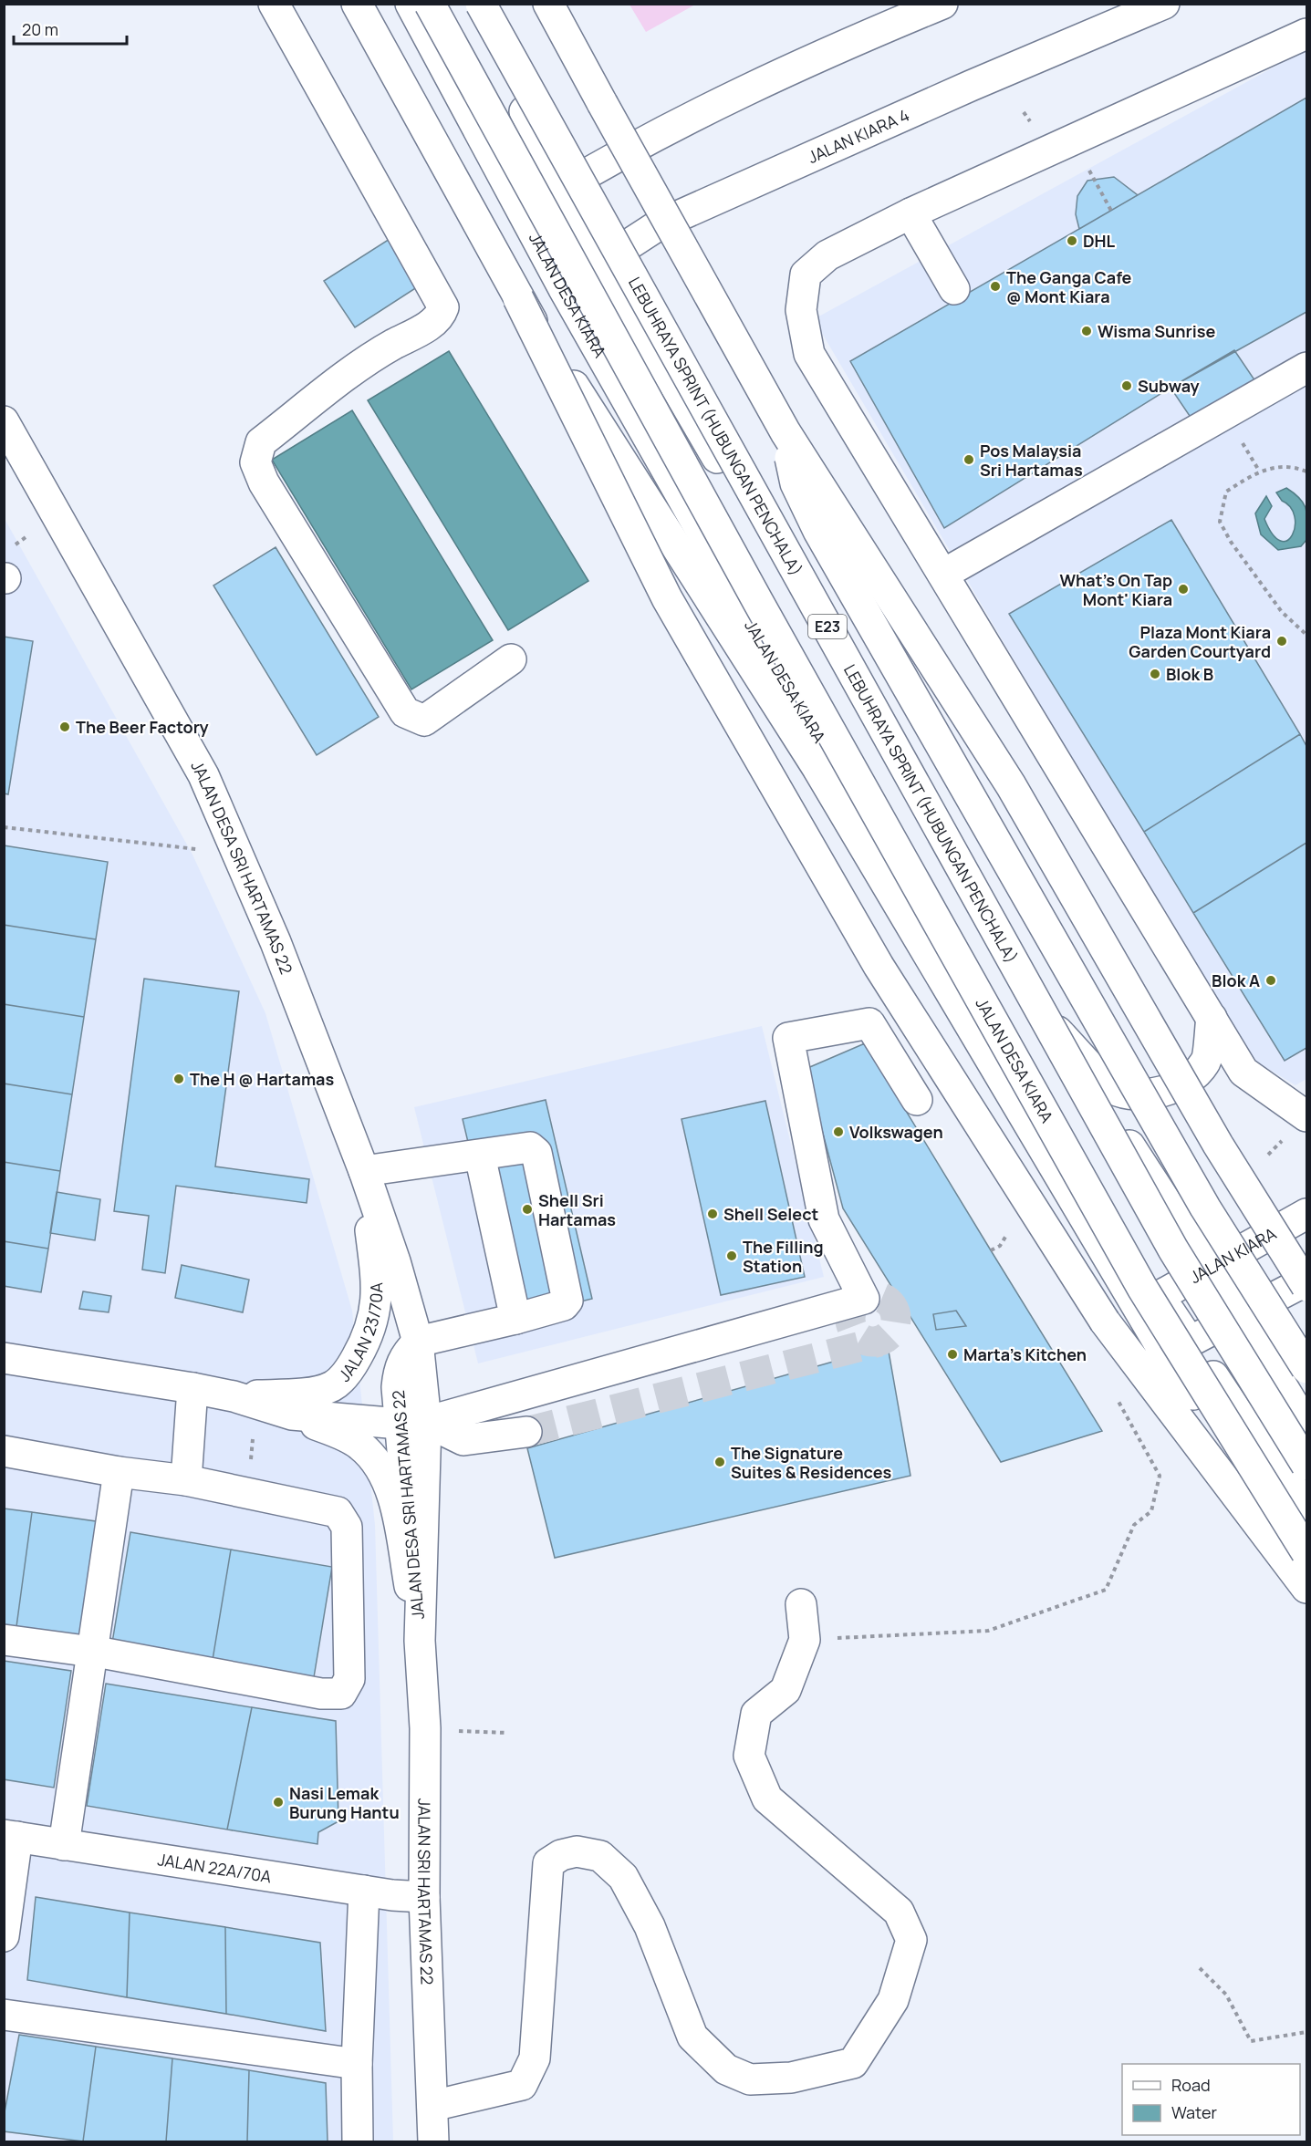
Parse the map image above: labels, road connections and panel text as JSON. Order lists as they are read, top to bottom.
{
  "streets": {
    "main road": [
      "JALAN KIARA 4",
      "JALAN DESA KIARA",
      "LEBUHRAYA SPRINT (HUBUNGAN PENCHALA)",
      "E23",
      "JALAN DESA SRI HARTAMAS 22",
      "JALAN KIARA",
      "JALAN 23/70A",
      "JALAN 22A/70A",
      "JALAN SRI HARTAMAS 22"
    ]
  },
  "crossings": [
    ["JALAN KIARA 4", "JALAN DESA KIARA"],
    ["JALAN DESA KIARA", "JALAN KIARA"],
    ["JALAN DESA SRI HARTAMAS 22", "JALAN 23/70A"],
    ["JALAN DESA SRI HARTAMAS 22", "JALAN SRI HARTAMAS 22"],
    ["JALAN 23/70A", "JALAN SRI HARTAMAS 22"],
    ["JALAN 22A/70A", "JALAN SRI HARTAMAS 22"]
  ],
  "places": [
    "DHL",
    "The Ganga Cafe @ Mont Kiara",
    "Wisma Sunrise",
    "Subway",
    "Pos Malaysia Sri Hartamas",
    "What's On Tap Mont' Kiara",
    "Plaza Mont Kiara Garden Courtyard",
    "Blok B",
    "The Beer Factory",
    "Blok A",
    "The H @ Hartamas",
    "Volkswagen",
    "Shell Sri Hartamas",
    "Shell Select",
    "The Filling Station",
    "Marta's Kitchen",
    "The Signature Suites & Residences",
    "Nasi Lemak Burung Hantu"
  ],
  "legend": ["Road", "Water"],
  "scale_bar": "20 m"
}
